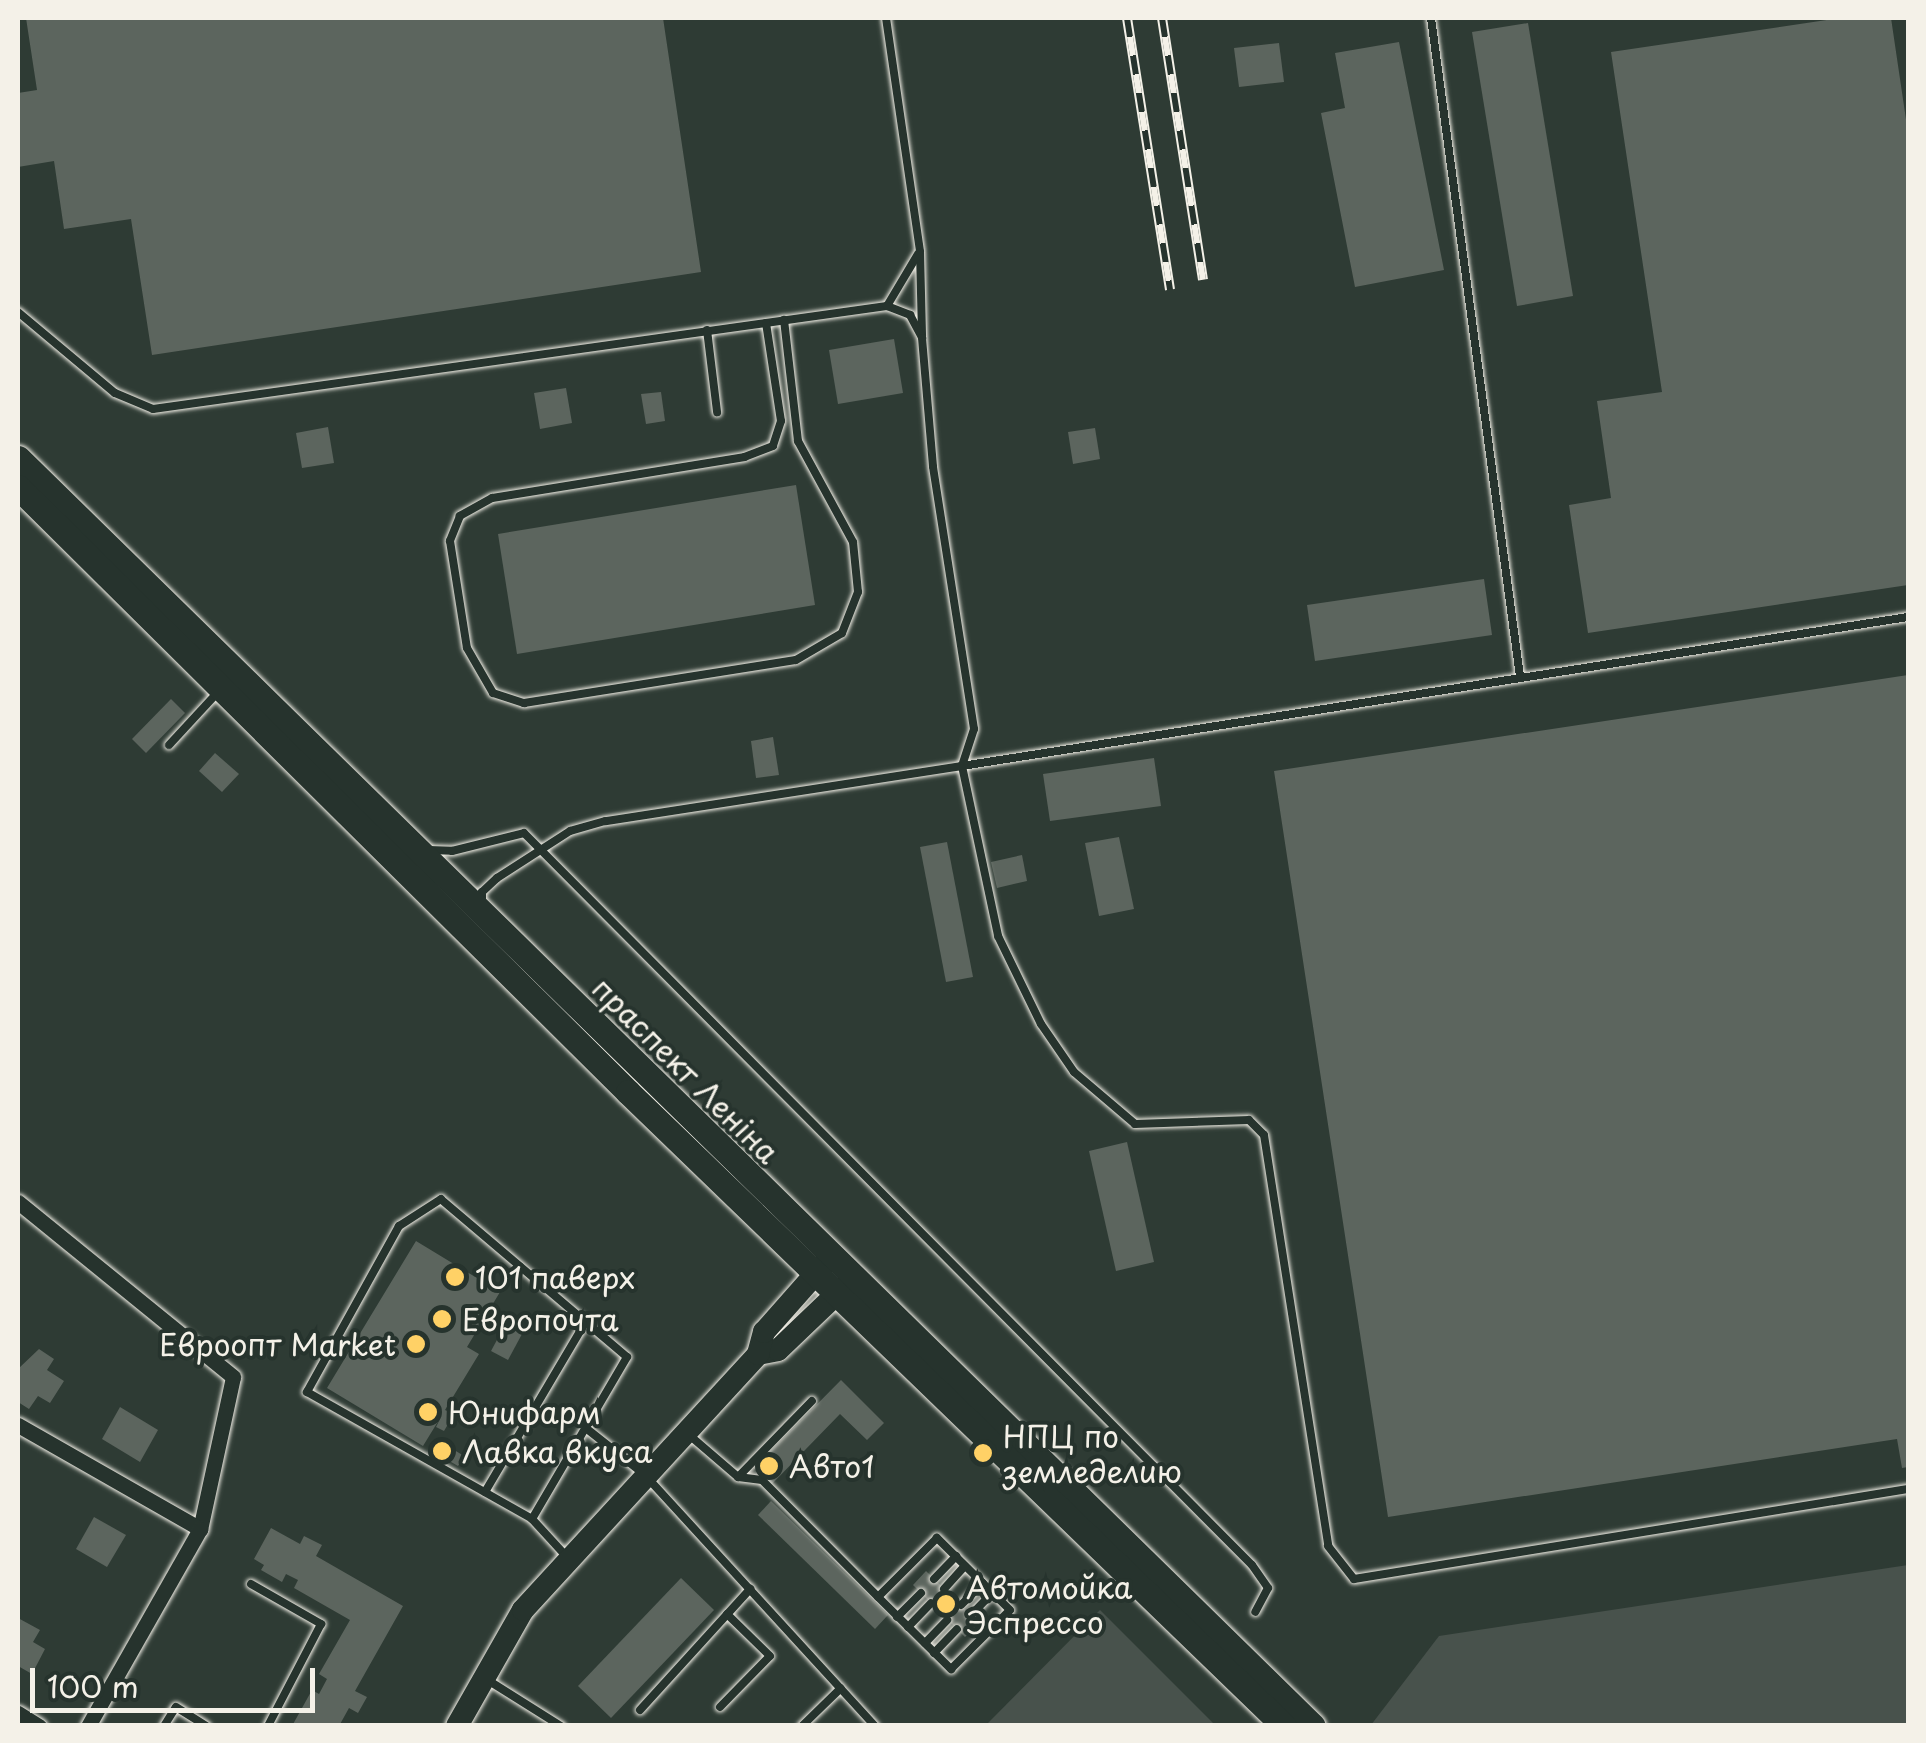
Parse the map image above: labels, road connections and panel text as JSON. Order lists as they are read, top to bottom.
{
  "streets": {
    "main road": ["праспект Леніна"]
  },
  "places": [
    "101 паверх",
    "Европочта",
    "Евроопт Market",
    "Юнифарм",
    "Лавка вкуса",
    "НПЦ по земледелию",
    "Авто1",
    "Автомойка Эспрессо"
  ],
  "scale_bar": "100 m"
}
